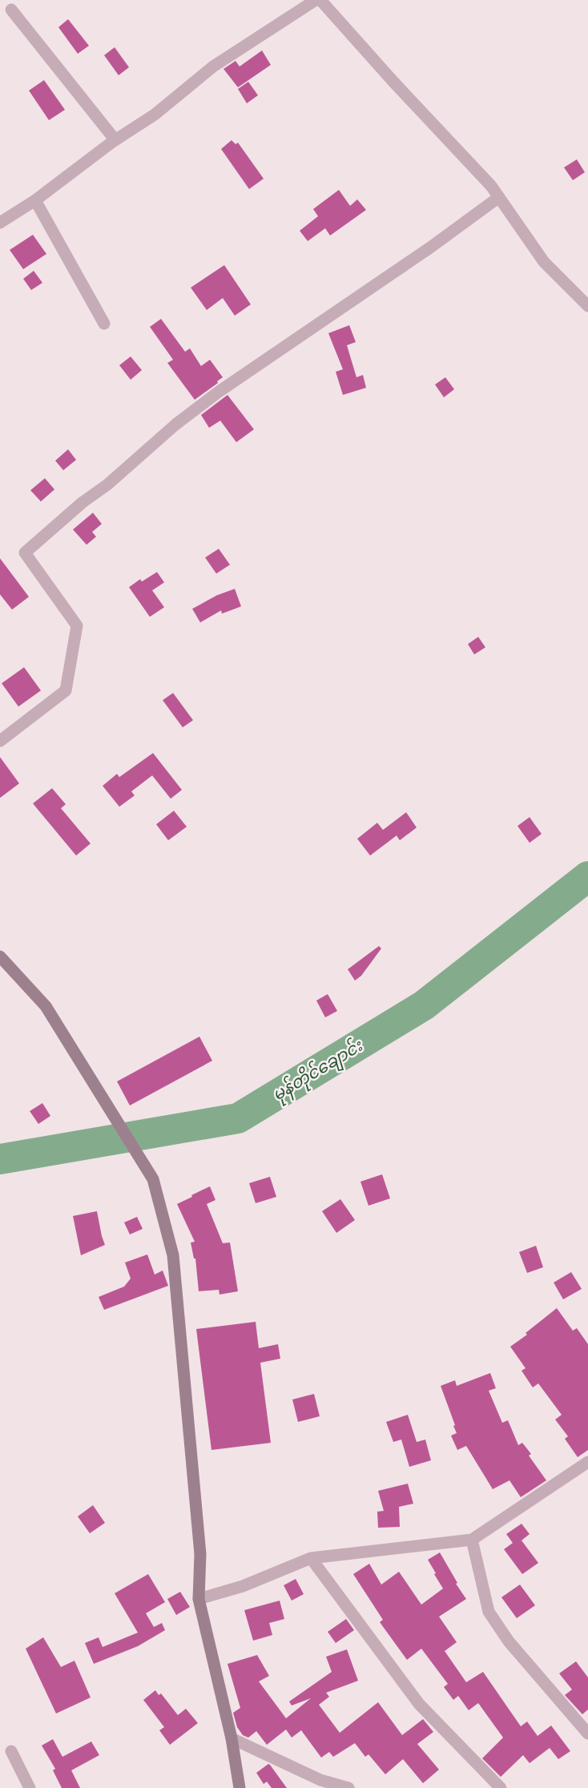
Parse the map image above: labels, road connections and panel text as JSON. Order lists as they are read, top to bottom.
{
  "water": ["မုန်တိုင်ချောင်း"]
}
